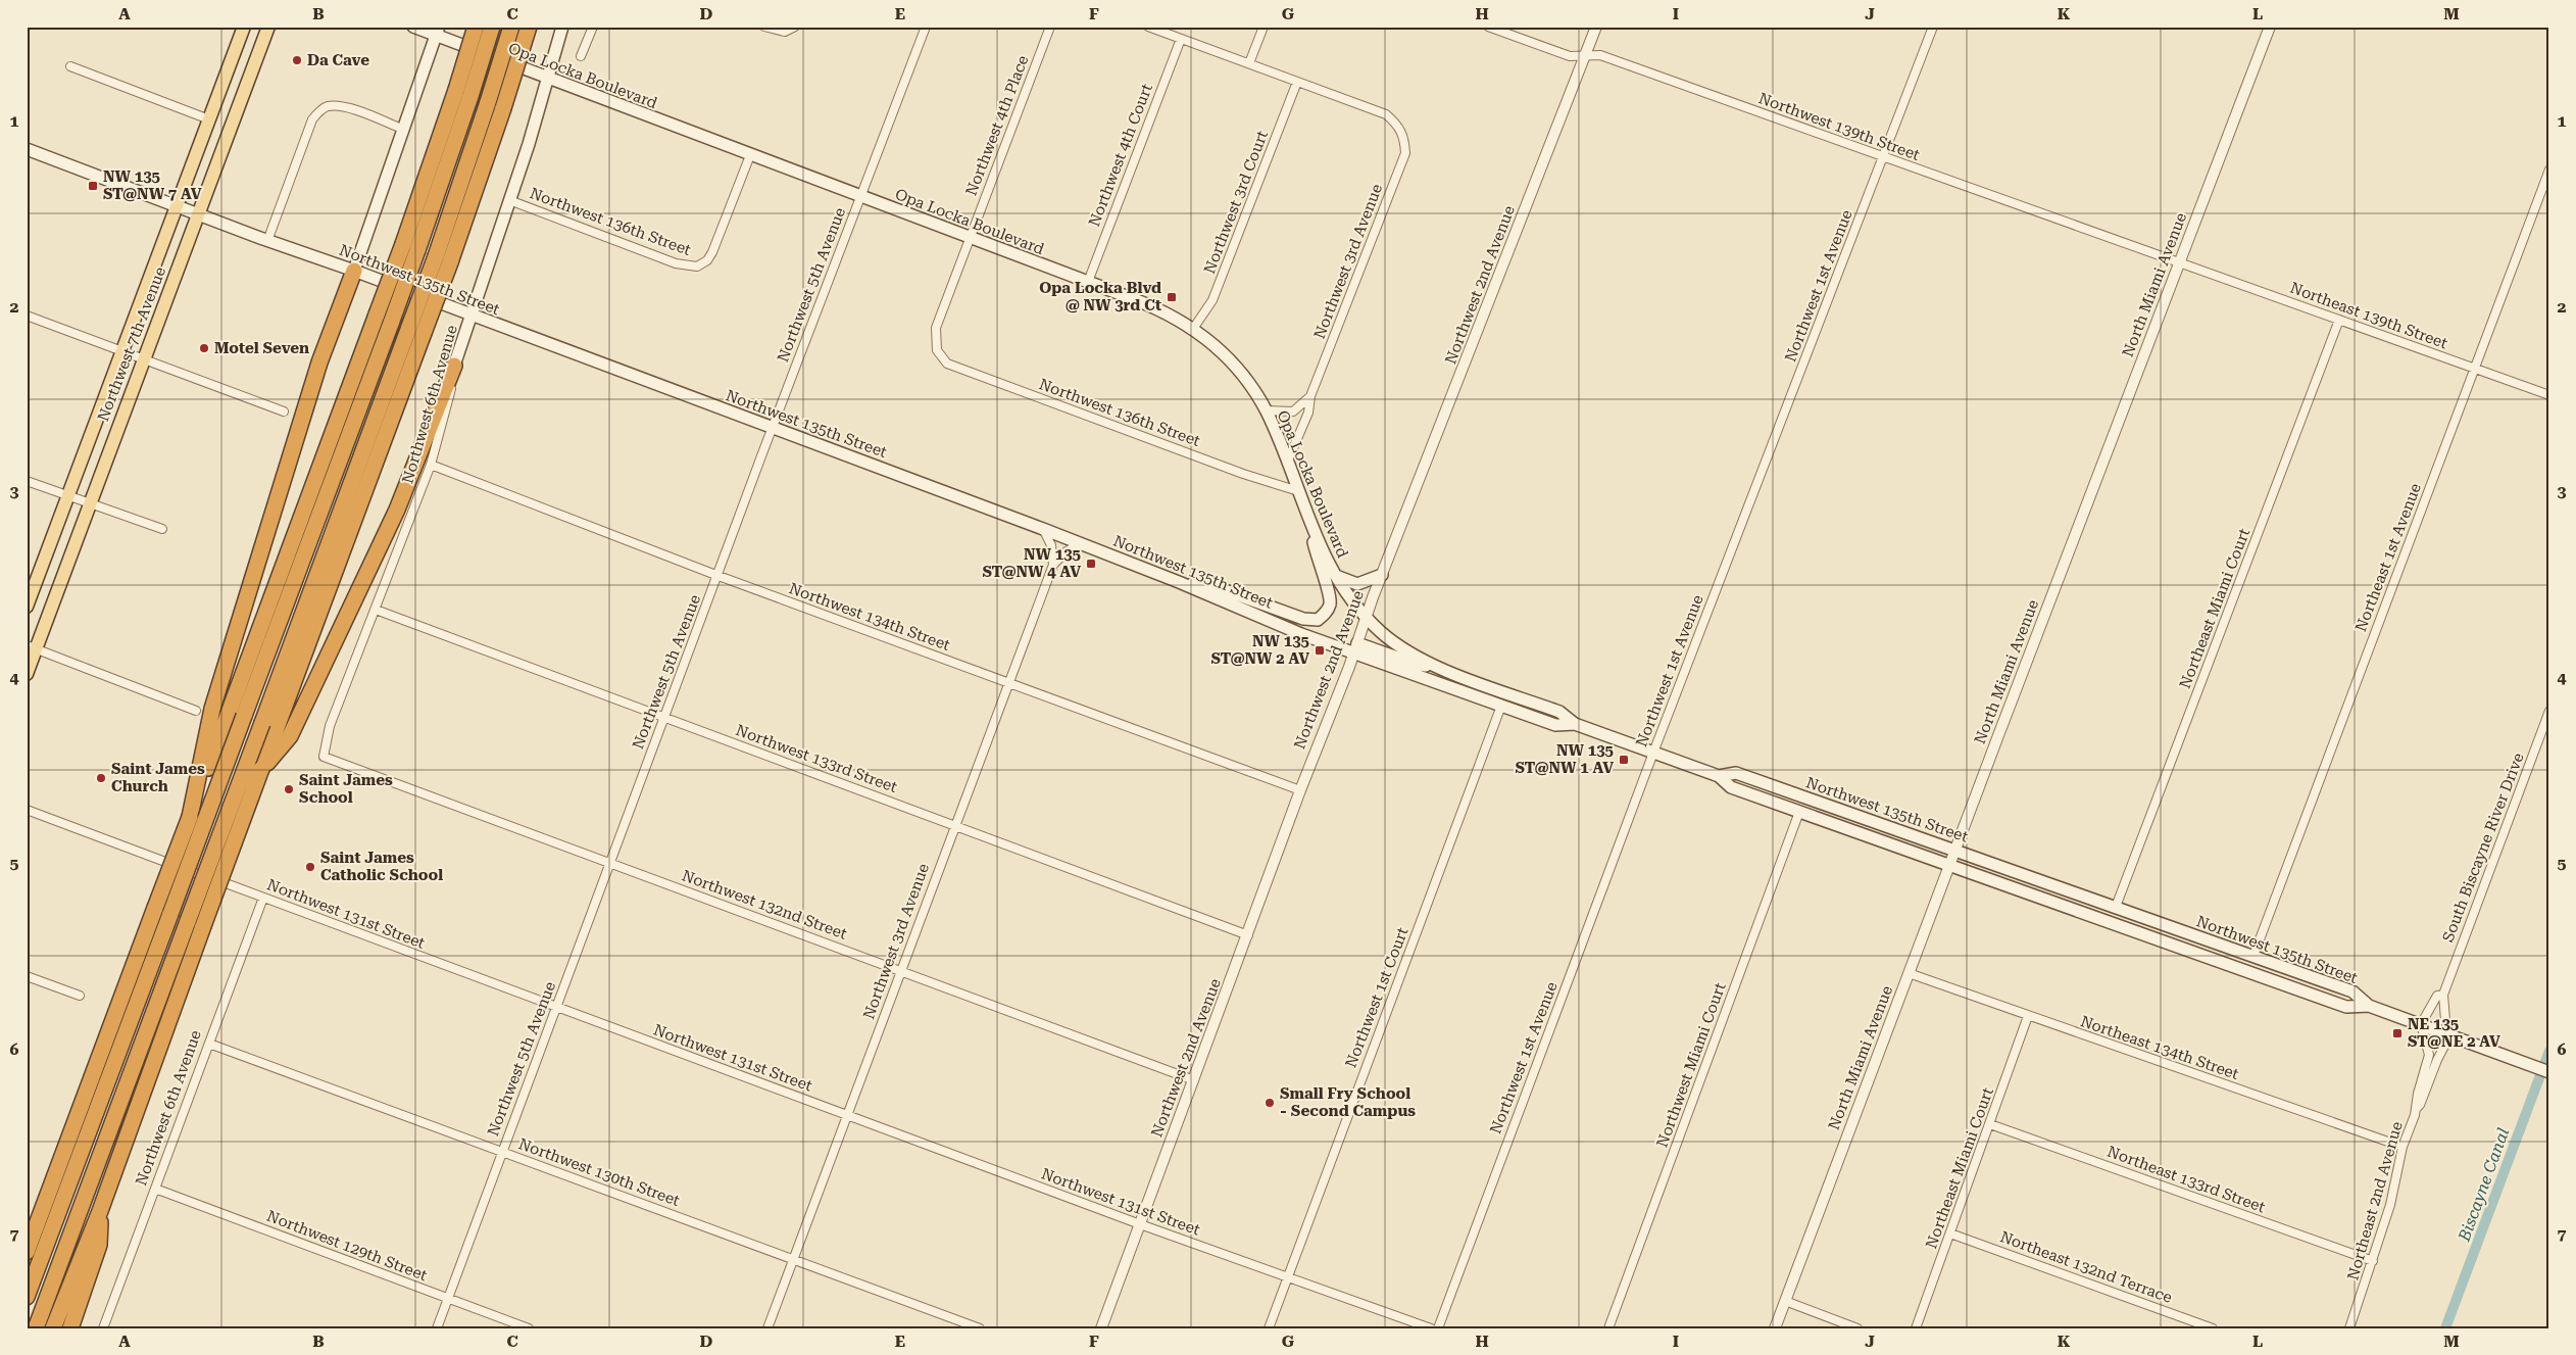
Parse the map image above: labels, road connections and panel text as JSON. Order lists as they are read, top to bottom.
{
  "streets": {
    "main road": [
      "Opa Locka Boulevard",
      "Northwest 135th Street",
      "Northwest 7th Avenue",
      "Northwest 6th Avenue"
    ],
    "street": [
      "Northwest 4th Place",
      "Northwest 139th Street",
      "Northwest 4th Court",
      "Northwest 3rd Court",
      "Northwest 136th Street",
      "Northwest 3rd Avenue",
      "Northwest 5th Avenue",
      "Northwest 2nd Avenue",
      "North Miami Avenue",
      "Northwest 1st Avenue",
      "Northeast 139th Street",
      "Northeast 1st Avenue",
      "Northeast Miami Court",
      "Northwest 134th Street",
      "Northwest 133rd Street",
      "South Biscayne River Drive",
      "Northwest 132nd Street",
      "Northwest 131st Street",
      "Northwest 1st Court",
      "Northeast 134th Street",
      "Northwest Miami Court",
      "Northwest 130th Street",
      "Northeast 133rd Street",
      "Northeast 2nd Avenue",
      "Northwest 129th Street",
      "Northeast 132nd Terrace"
    ]
  },
  "crossings": [
    ["Opa Locka Boulevard", "Northwest 4th Place"],
    ["Opa Locka Boulevard", "Northwest 4th Court"],
    ["Opa Locka Boulevard", "Northwest 3rd Court"],
    ["Opa Locka Boulevard", "Northwest 136th Street"],
    ["Opa Locka Boulevard", "Northwest 3rd Avenue"],
    ["Opa Locka Boulevard", "Northwest 135th Street"],
    ["Opa Locka Boulevard", "Northwest 5th Avenue"],
    ["Opa Locka Boulevard", "Northwest 2nd Avenue"],
    ["Opa Locka Boulevard", "Northwest 6th Avenue"],
    ["Northwest 4th Place", "Northwest 136th Street"],
    ["Northwest 139th Street", "Northwest 2nd Avenue"],
    ["Northwest 139th Street", "North Miami Avenue"],
    ["Northwest 139th Street", "Northwest 1st Avenue"],
    ["Northwest 139th Street", "Northeast 139th Street"],
    ["Northwest 3rd Court", "Northwest 3rd Avenue"],
    ["Northwest 136th Street", "Northwest 6th Avenue"],
    ["Northwest 3rd Avenue", "Northwest 135th Street"],
    ["Northwest 3rd Avenue", "Northwest 134th Street"],
    ["Northwest 3rd Avenue", "Northwest 133rd Street"],
    ["Northwest 3rd Avenue", "Northwest 132nd Street"],
    ["Northwest 3rd Avenue", "Northwest 131st Street"],
    ["Northwest 3rd Avenue", "Northwest 130th Street"],
    ["Northwest 135th Street", "Northwest 5th Avenue"],
    ["Northwest 135th Street", "Northwest 2nd Avenue"],
    ["Northwest 135th Street", "North Miami Avenue"],
    ["Northwest 135th Street", "Northwest 1st Avenue"],
    ["Northwest 135th Street", "Northwest 7th Avenue"],
    ["Northwest 135th Street", "Northwest 6th Avenue"],
    ["Northwest 135th Street", "Northeast 1st Avenue"],
    ["Northwest 135th Street", "Northeast Miami Court"],
    ["Northwest 135th Street", "Northwest 1st Court"],
    ["Northwest 135th Street", "Northwest Miami Court"],
    ["Northwest 5th Avenue", "Northwest 134th Street"],
    ["Northwest 5th Avenue", "Northwest 133rd Street"],
    ["Northwest 5th Avenue", "Northwest 132nd Street"],
    ["Northwest 5th Avenue", "Northwest 131st Street"],
    ["Northwest 5th Avenue", "Northwest 130th Street"],
    ["Northwest 5th Avenue", "Northwest 129th Street"],
    ["Northwest 2nd Avenue", "Northwest 134th Street"],
    ["Northwest 2nd Avenue", "Northwest 133rd Street"],
    ["Northwest 2nd Avenue", "Northwest 132nd Street"],
    ["Northwest 2nd Avenue", "Northwest 131st Street"],
    ["North Miami Avenue", "Northeast 139th Street"],
    ["North Miami Avenue", "Northeast 134th Street"],
    ["Northeast 139th Street", "Northeast 1st Avenue"],
    ["Northeast 139th Street", "Northeast Miami Court"],
    ["Northwest 6th Avenue", "Northwest 134th Street"],
    ["Northwest 6th Avenue", "Northwest 133rd Street"],
    ["Northwest 6th Avenue", "Northwest 132nd Street"],
    ["Northwest 6th Avenue", "Northwest 131st Street"],
    ["Northwest 6th Avenue", "Northwest 130th Street"],
    ["Northwest 6th Avenue", "Northwest 129th Street"],
    ["Northeast Miami Court", "Northeast 134th Street"],
    ["Northeast Miami Court", "Northeast 133rd Street"],
    ["Northeast Miami Court", "Northeast 132nd Terrace"],
    ["South Biscayne River Drive", "Northeast 2nd Avenue"],
    ["Northwest 131st Street", "Northwest 1st Court"],
    ["Northeast 134th Street", "Northeast 2nd Avenue"],
    ["Northeast 133rd Street", "Northeast 2nd Avenue"]
  ],
  "water": ["Biscayne Canal"],
  "places": {
    "other": [
      "Da Cave",
      "Motel Seven",
      "Saint James Church",
      "Saint James School",
      "Saint James Catholic School",
      "Small Fry School - Second Campus"
    ],
    "transit": [
      "NW 135 ST@NW 7 AV",
      "Opa Locka Blvd @ NW 3rd Ct",
      "NW 135 ST@NW 4 AV",
      "NW 135 ST@NW 2 AV",
      "NW 135 ST@NW 1 AV",
      "NE 135 ST@NE 2 AV"
    ]
  },
  "grid": {
    "columns": [
      "A",
      "B",
      "C",
      "D",
      "E",
      "F",
      "G",
      "H",
      "I",
      "J",
      "K",
      "L",
      "M"
    ],
    "rows": [
      "1",
      "2",
      "3",
      "4",
      "5",
      "6",
      "7"
    ]
  }
}
